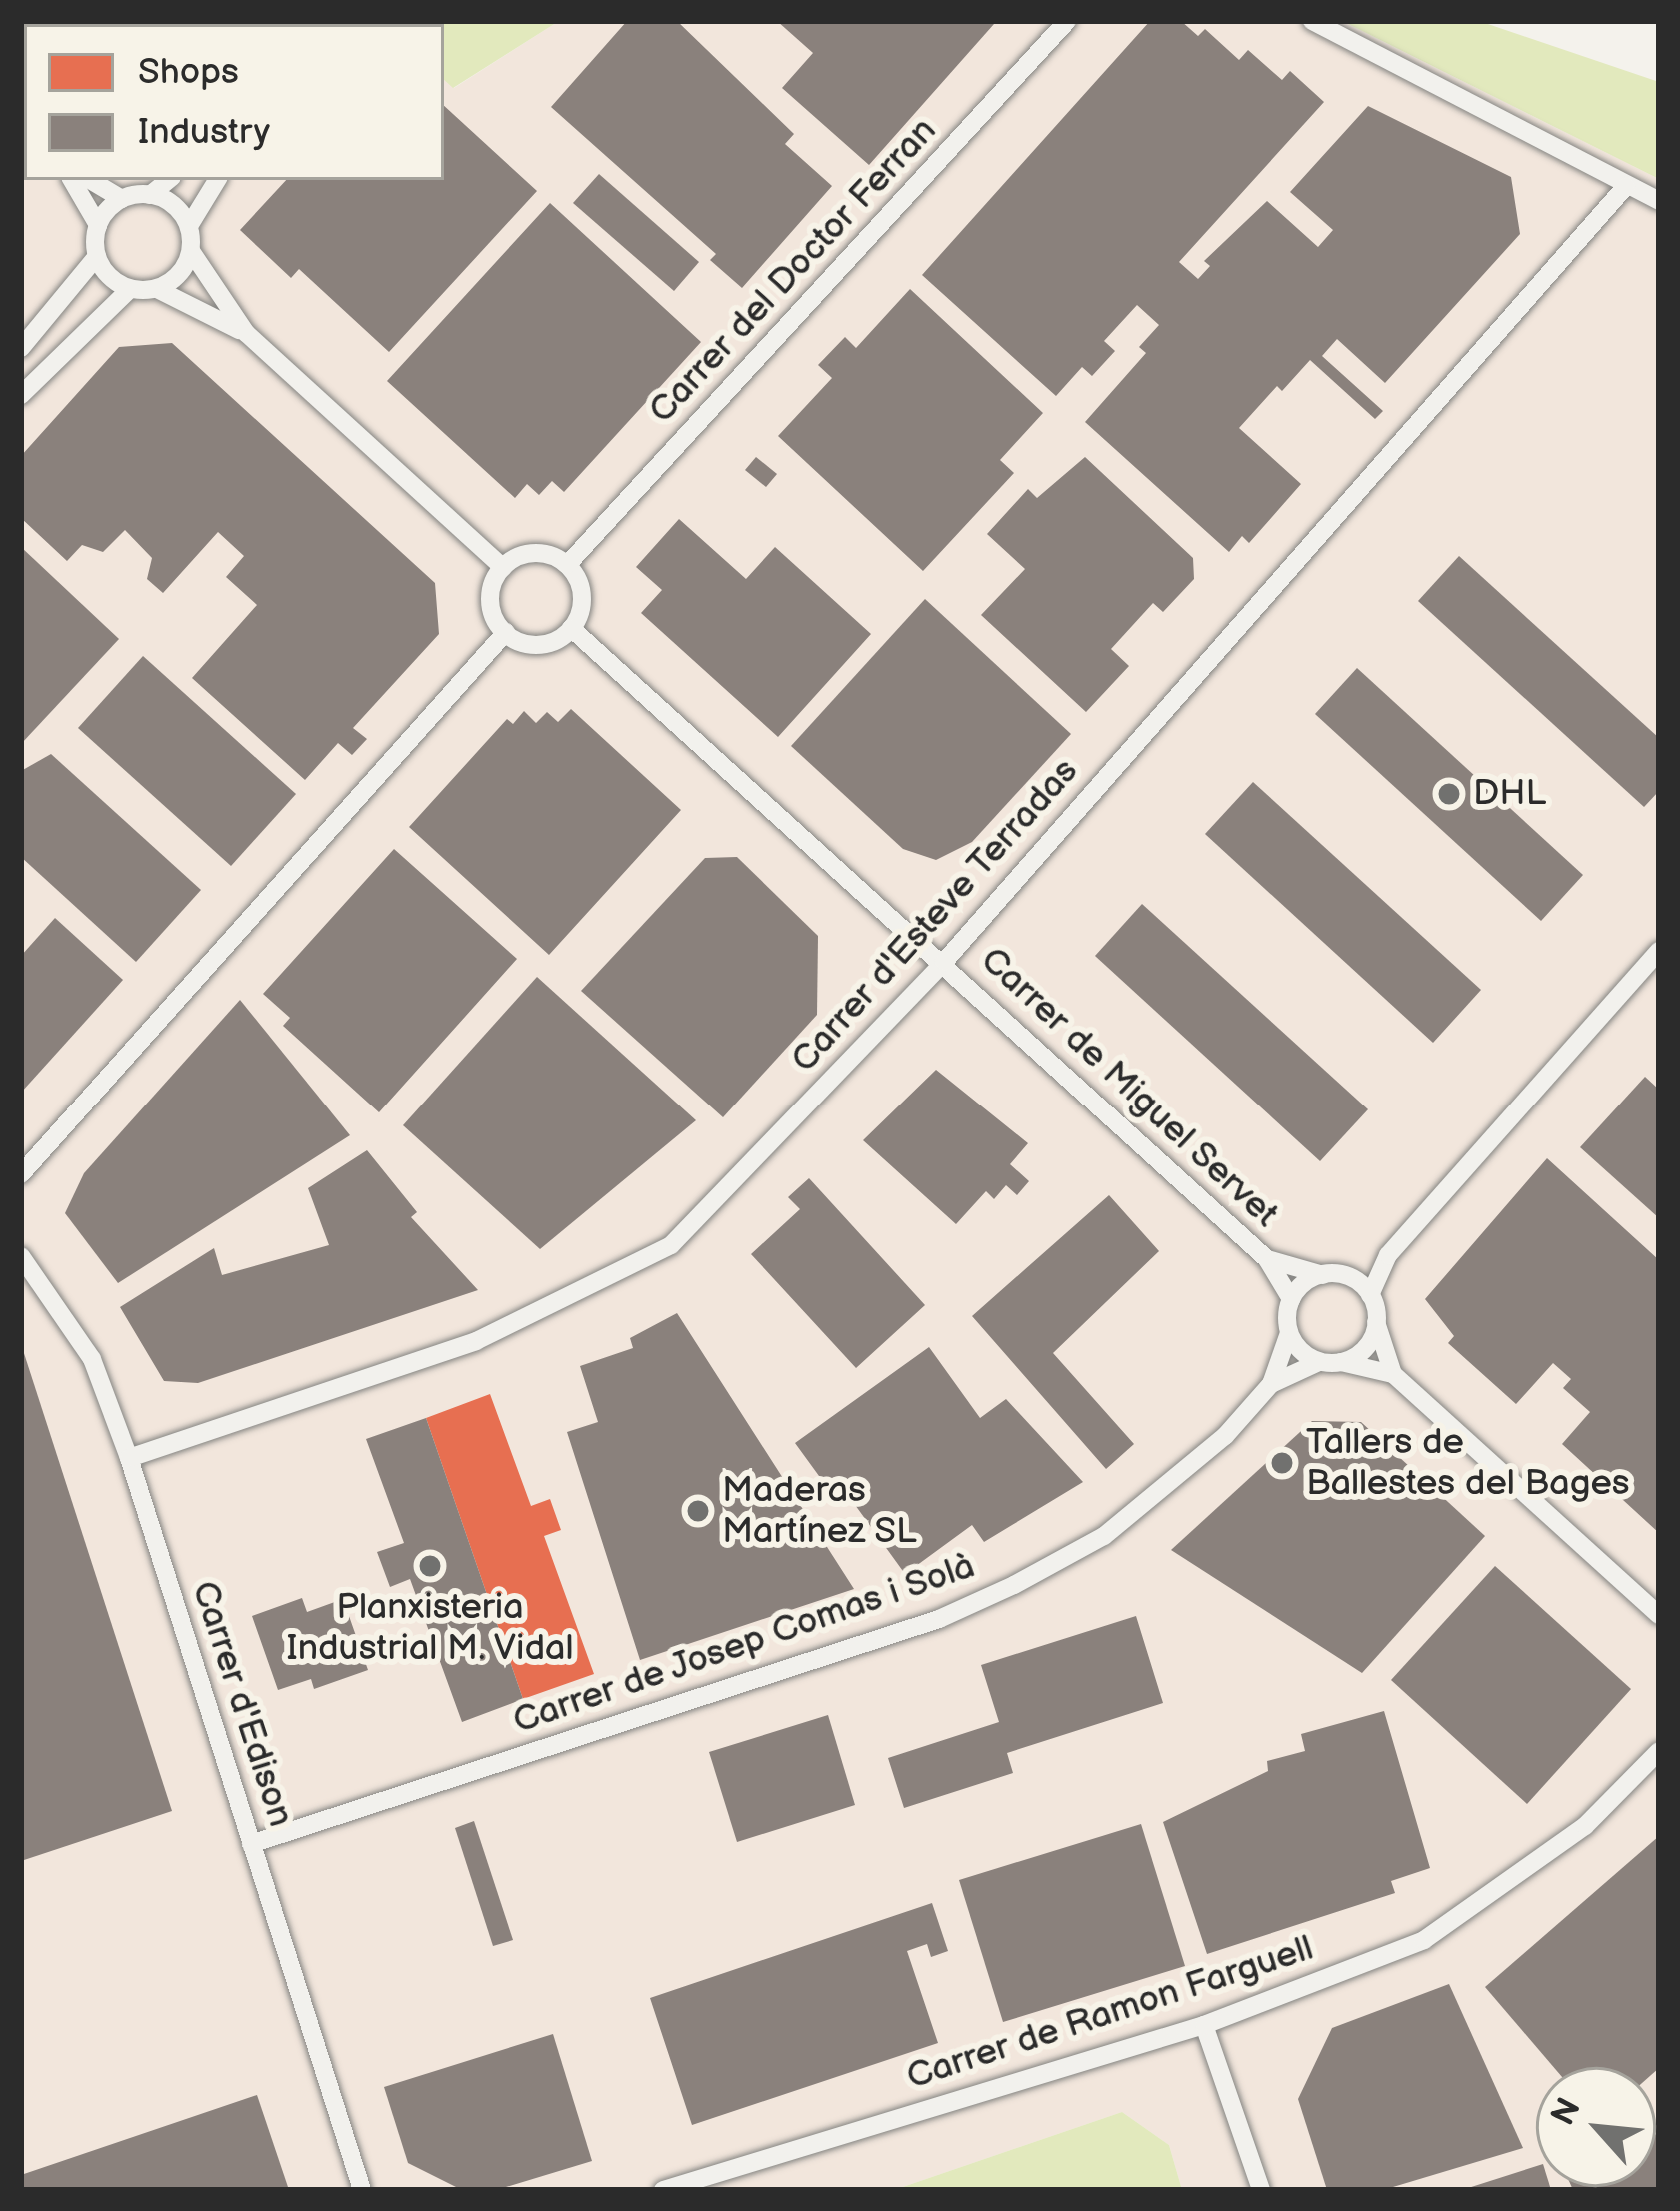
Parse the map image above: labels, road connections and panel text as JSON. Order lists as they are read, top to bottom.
{
  "streets": {
    "street": [
      "Carrer del Doctor Ferran",
      "Carrer d'Esteve Terradas",
      "Carrer de Miguel Servet",
      "Carrer de Josep Comas i Solà",
      "Carrer d'Edison",
      "Carrer de Ramon Farguell"
    ]
  },
  "crossings": [
    ["Carrer del Doctor Ferran", "Carrer de Miguel Servet"],
    ["Carrer d'Esteve Terradas", "Carrer de Miguel Servet"],
    ["Carrer d'Esteve Terradas", "Carrer d'Edison"],
    ["Carrer de Miguel Servet", "Carrer de Josep Comas i Solà"],
    ["Carrer de Josep Comas i Solà", "Carrer d'Edison"]
  ],
  "places": [
    "DHL",
    "Tallers de Ballestes del Bages",
    "Maderas Martínez SL",
    "Planxisteria Industrial M. Vidal"
  ],
  "legend": ["Shops", "Industry"],
  "north": "top left"
}
